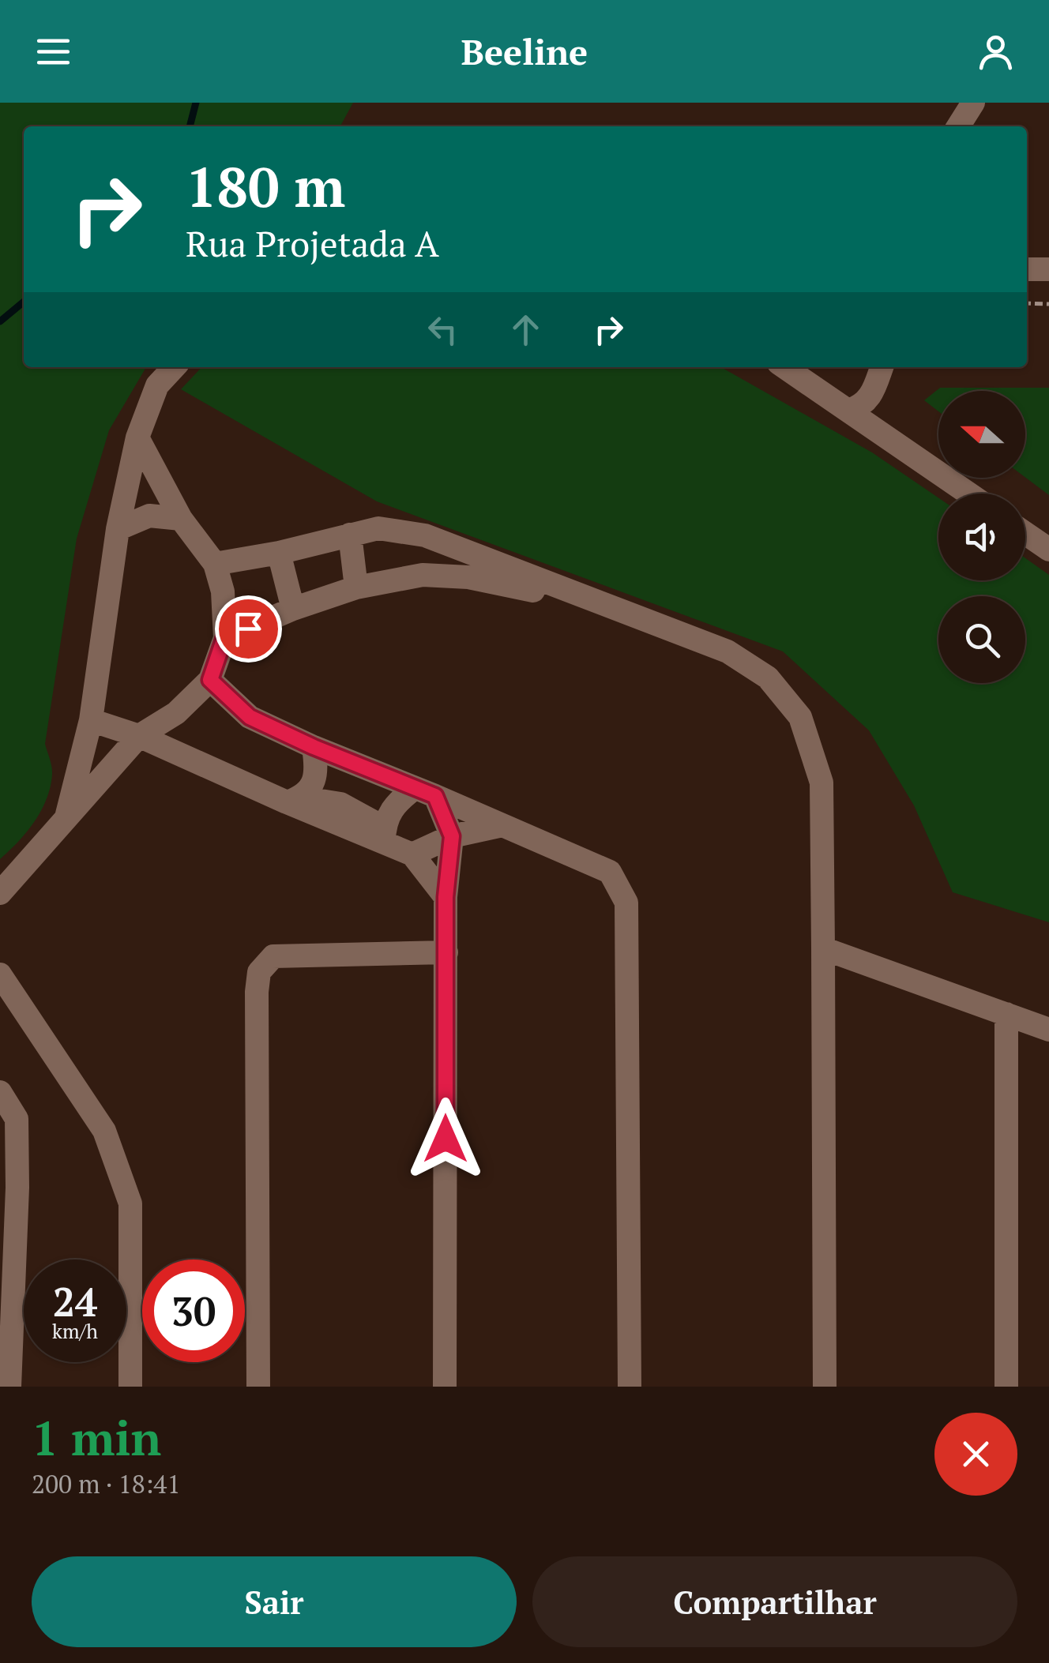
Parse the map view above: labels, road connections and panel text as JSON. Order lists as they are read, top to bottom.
{
  "north": "left",
  "page": {
    "header": "Beeline",
    "turn": ["180 m", "Rua Projetada A"],
    "speed": "24 km/h",
    "limit": "30",
    "heading": ["1 min", "200 m · 18:41"],
    "buttons": ["Sair", "Compartilhar"]
  }
}
